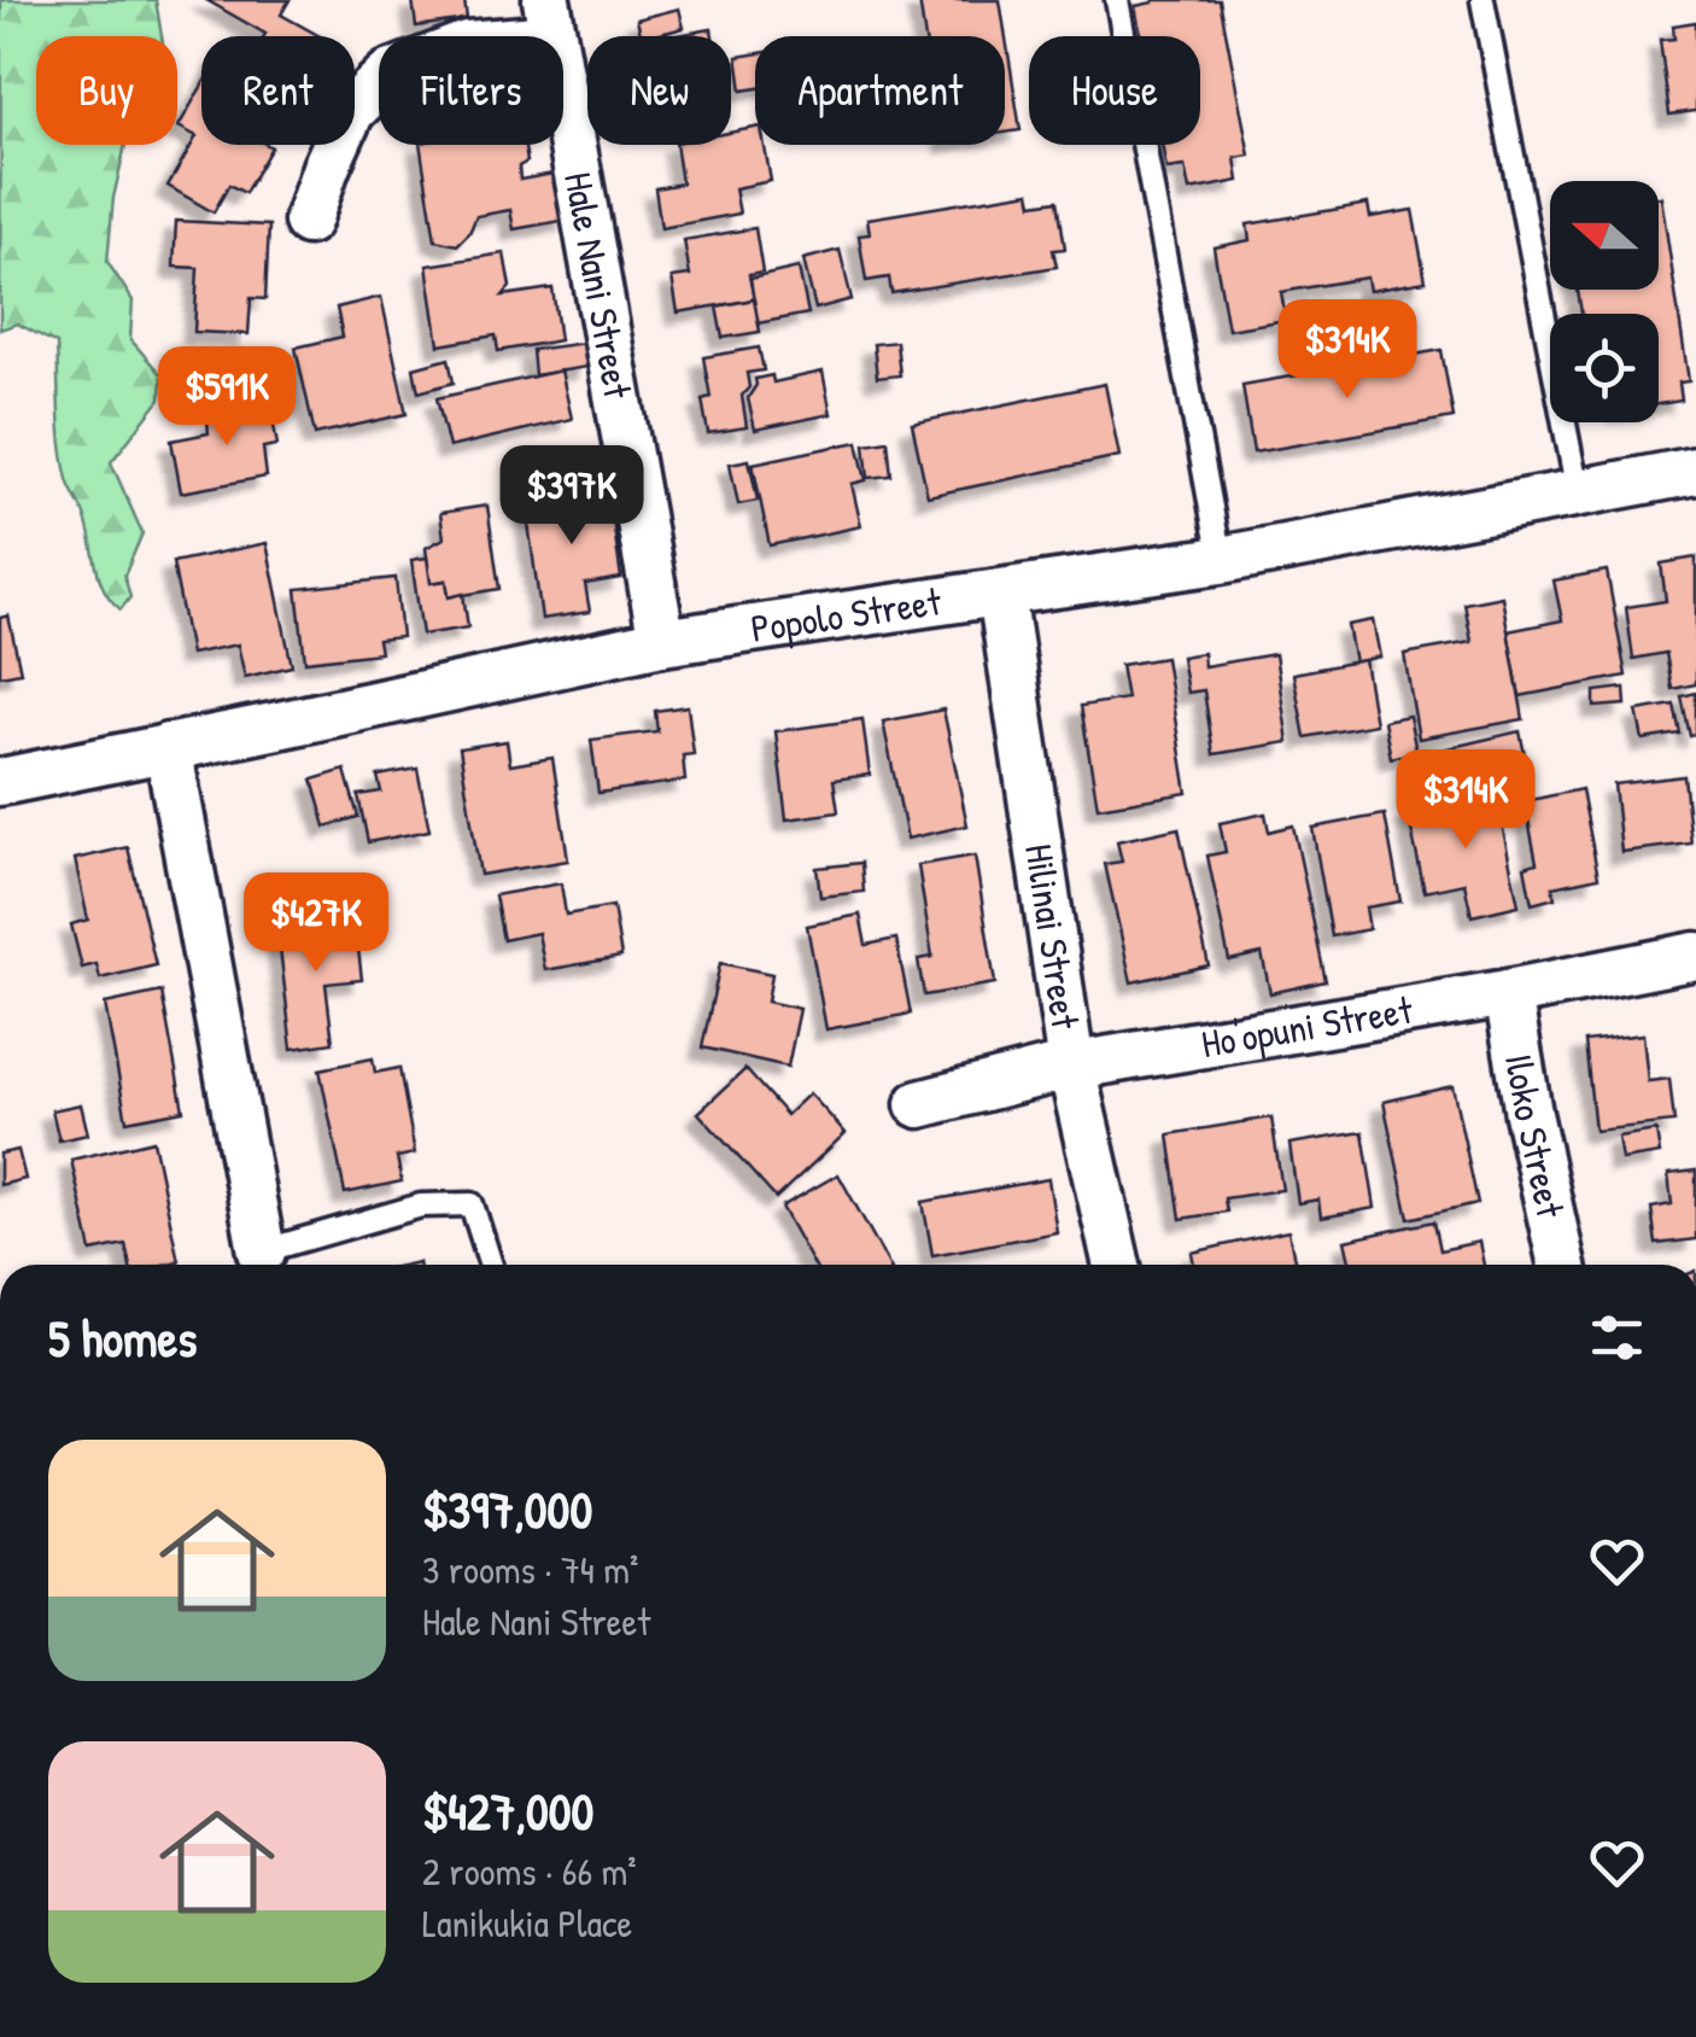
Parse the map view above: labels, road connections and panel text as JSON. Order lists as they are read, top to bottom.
{
  "streets": {
    "street": [
      "Hale Nani Street",
      "Popolo Street",
      "Hilinai Street",
      "Ho'opuni Street",
      "Iloko Street"
    ]
  },
  "crossings": [
    ["Hale Nani Street", "Popolo Street"],
    ["Popolo Street", "Hilinai Street"],
    ["Hilinai Street", "Ho'opuni Street"],
    ["Ho'opuni Street", "Iloko Street"]
  ],
  "north": "left",
  "page": {
    "chip": [
      "Buy",
      "Rent",
      "Filters",
      "New",
      "Apartment",
      "House"
    ],
    "price": [
      "$314K",
      "$591K",
      "$397K",
      "$314K",
      "$427K"
    ],
    "heading": "5 homes",
    "list": [
      {
        "name": "$397,000",
        "note": "3 rooms · 74 m² · Hale Nani Street"
      },
      {
        "name": "$427,000",
        "note": "2 rooms · 66 m² · Lanikukia Place"
      }
    ]
  }
}
